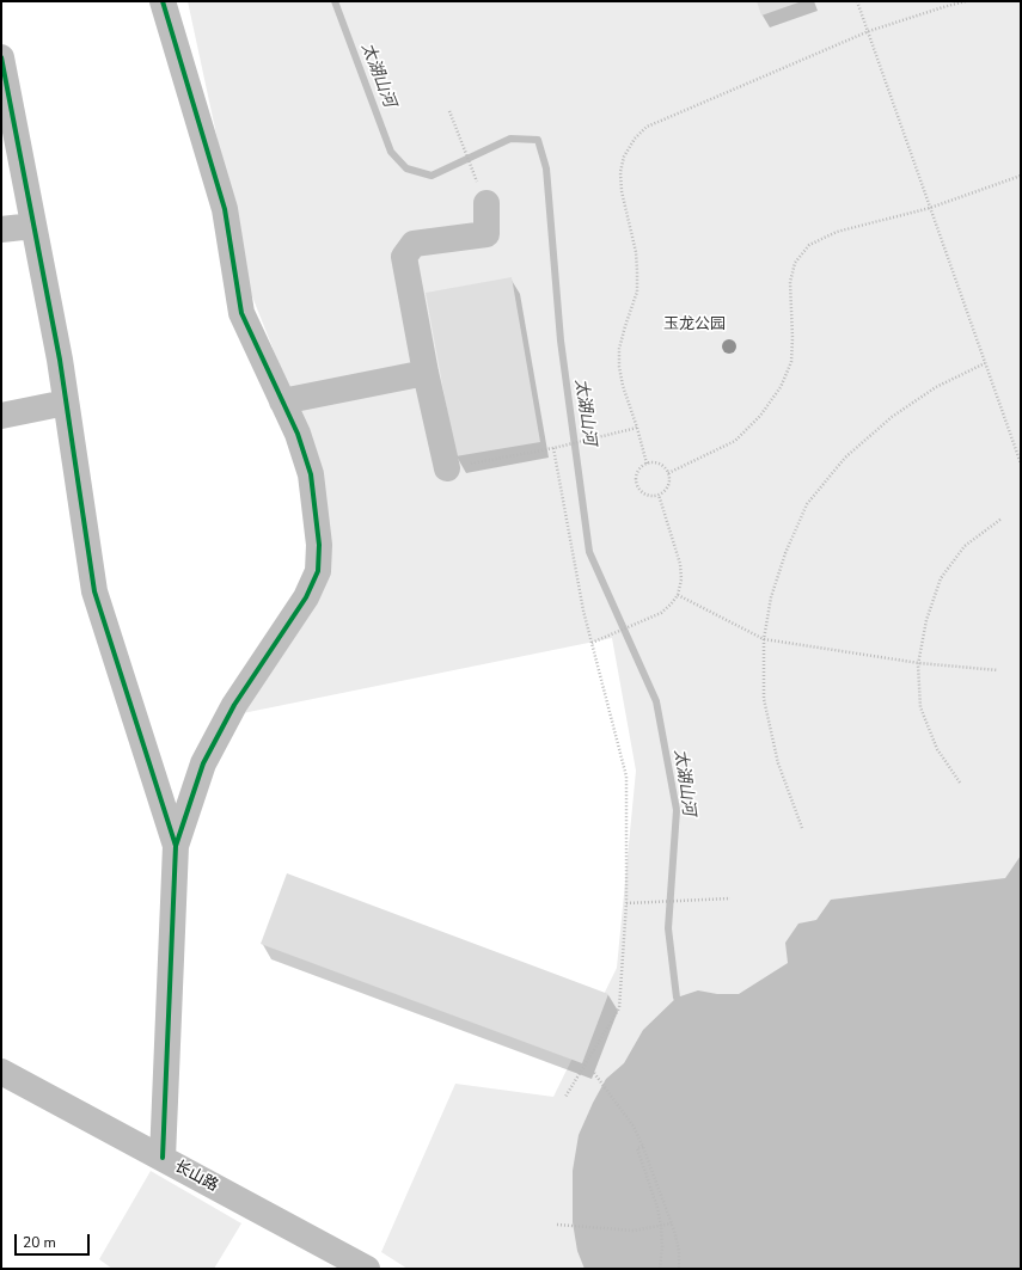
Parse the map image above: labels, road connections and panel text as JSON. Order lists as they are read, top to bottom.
{
  "streets": {
    "street": ["长山路"]
  },
  "water": ["太湖山河"],
  "parks": ["玉龙公园"],
  "scale_bar": "20 m"
}
